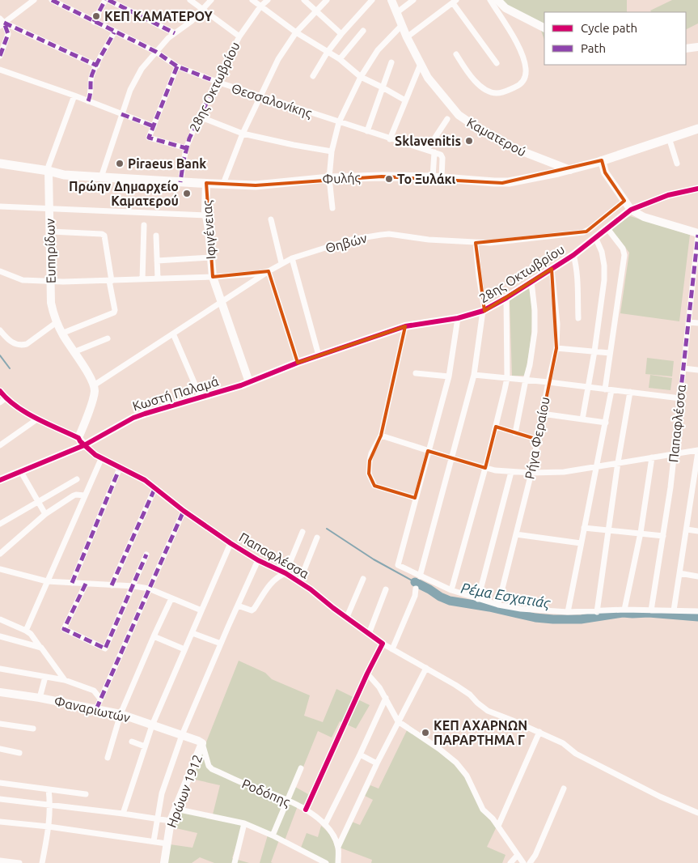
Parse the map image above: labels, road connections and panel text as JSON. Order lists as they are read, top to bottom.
{
  "streets": {
    "main road": ["Φυλής"],
    "street": [
      "28ης Οκτωβρίου",
      "Θεσσαλονίκης",
      "Καματερού",
      "Ιφιγένειας",
      "Θηβών",
      "Ευπηρίδων",
      "Κωστή Παλαμά",
      "Παπαφλέσσα",
      "Ρήγα Φεραίου",
      "Φαναριωτών",
      "Ηρώων 1912",
      "Ροδόπης"
    ]
  },
  "crossings": [
    ["28ης Οκτωβρίου", "Θεσσαλονίκης"],
    ["28ης Οκτωβρίου", "Φυλής"],
    ["28ης Οκτωβρίου", "Κωστή Παλαμά"],
    ["28ης Οκτωβρίου", "Ρήγα Φεραίου"],
    ["Καματερού", "Φυλής"],
    ["Φυλής", "Ιφιγένειας"],
    ["Ιφιγένειας", "Θηβών"],
    ["Ιφιγένειας", "Ευπηρίδων"],
    ["Θηβών", "Ευπηρίδων"],
    ["Κωστή Παλαμά", "Παπαφλέσσα"],
    ["Ηρώων 1912", "Ροδόπης"]
  ],
  "water": ["Ρέμα Εσχατιάς"],
  "places": [
    "ΚΕΠ ΚΑΜΑΤΕΡΟΥ",
    "Sklavenitis",
    "Piraeus Bank",
    "Το Ξυλάκι",
    "Πρώην Δημαρχείο Καματερού",
    "ΚΕΠ ΑΧΑΡΝΩΝ ΠΑΡΑΡΤΗΜΑ Γ"
  ],
  "legend": ["Cycle path", "Path"]
}
